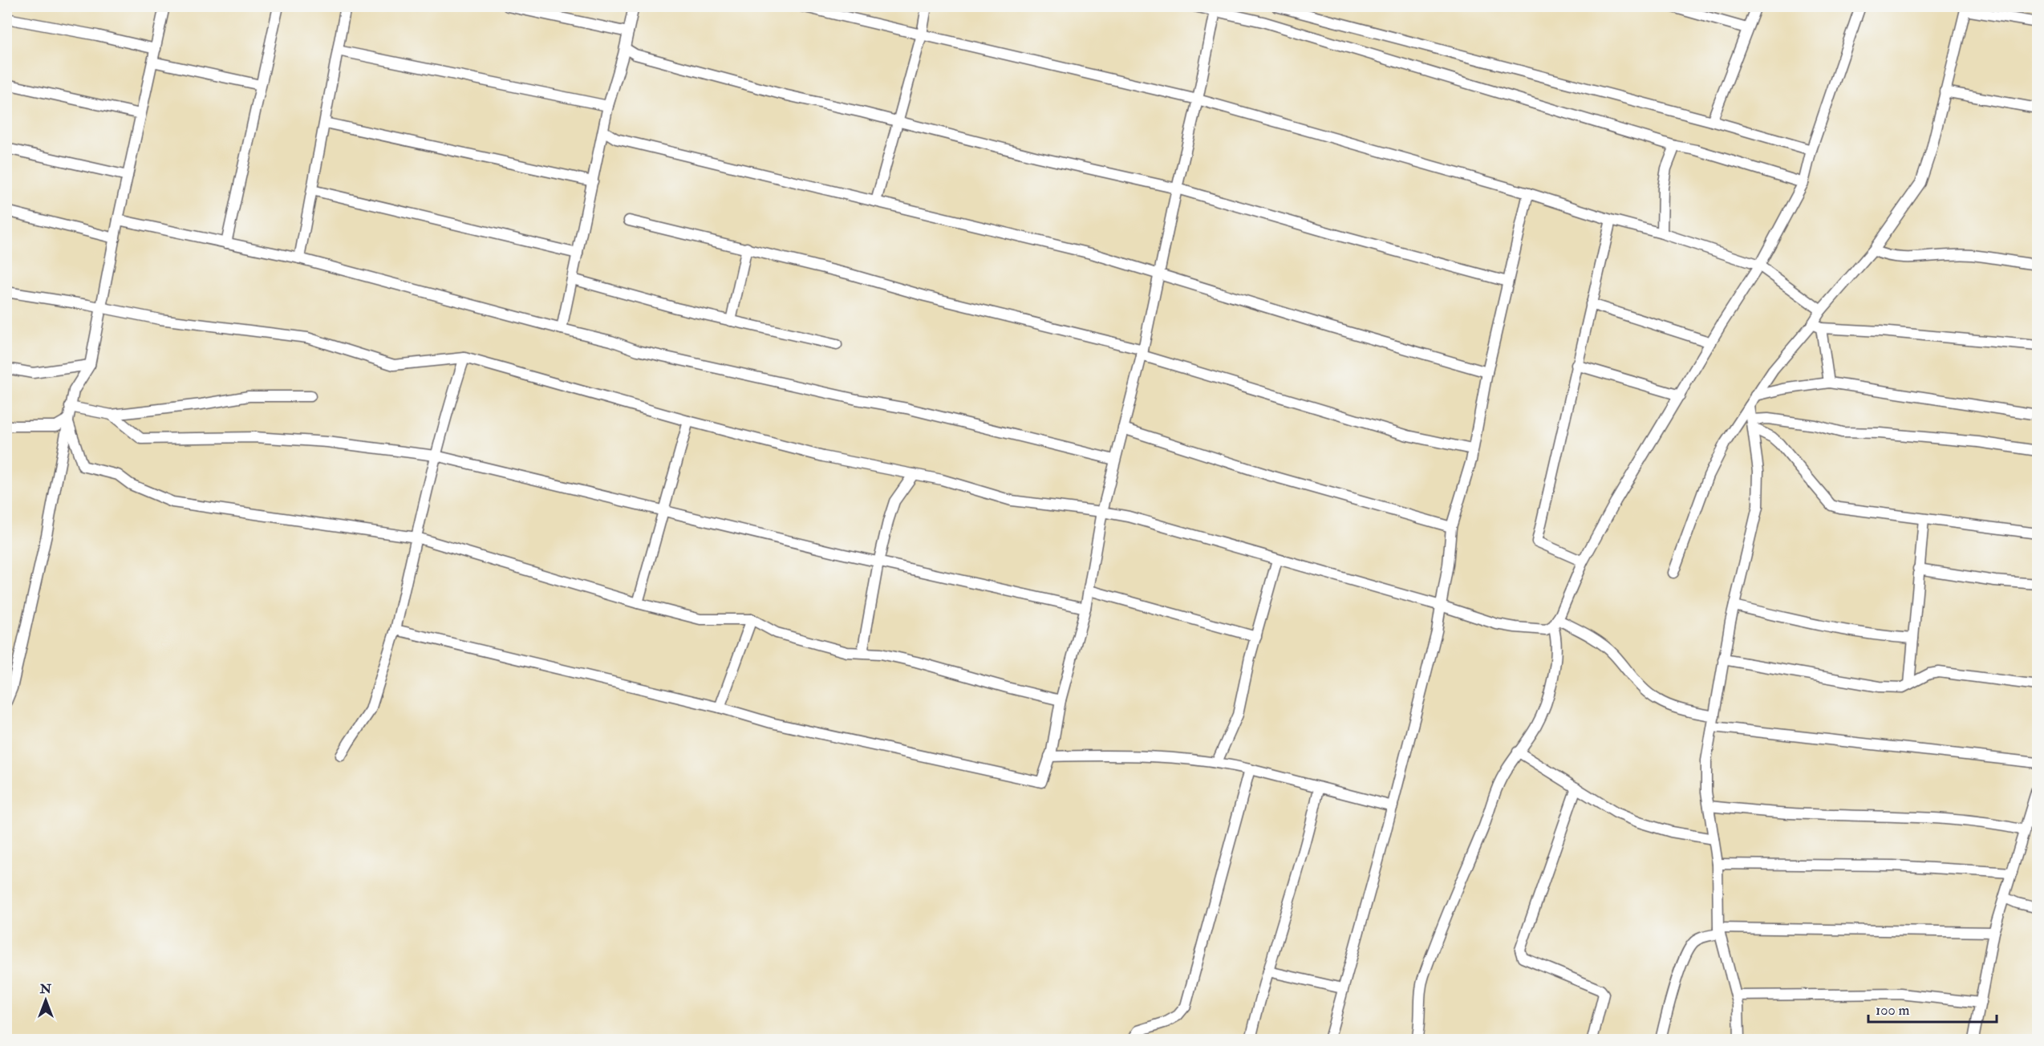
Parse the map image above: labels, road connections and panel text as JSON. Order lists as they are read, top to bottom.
{
  "scale_bar": "100 m",
  "north": "top"
}
